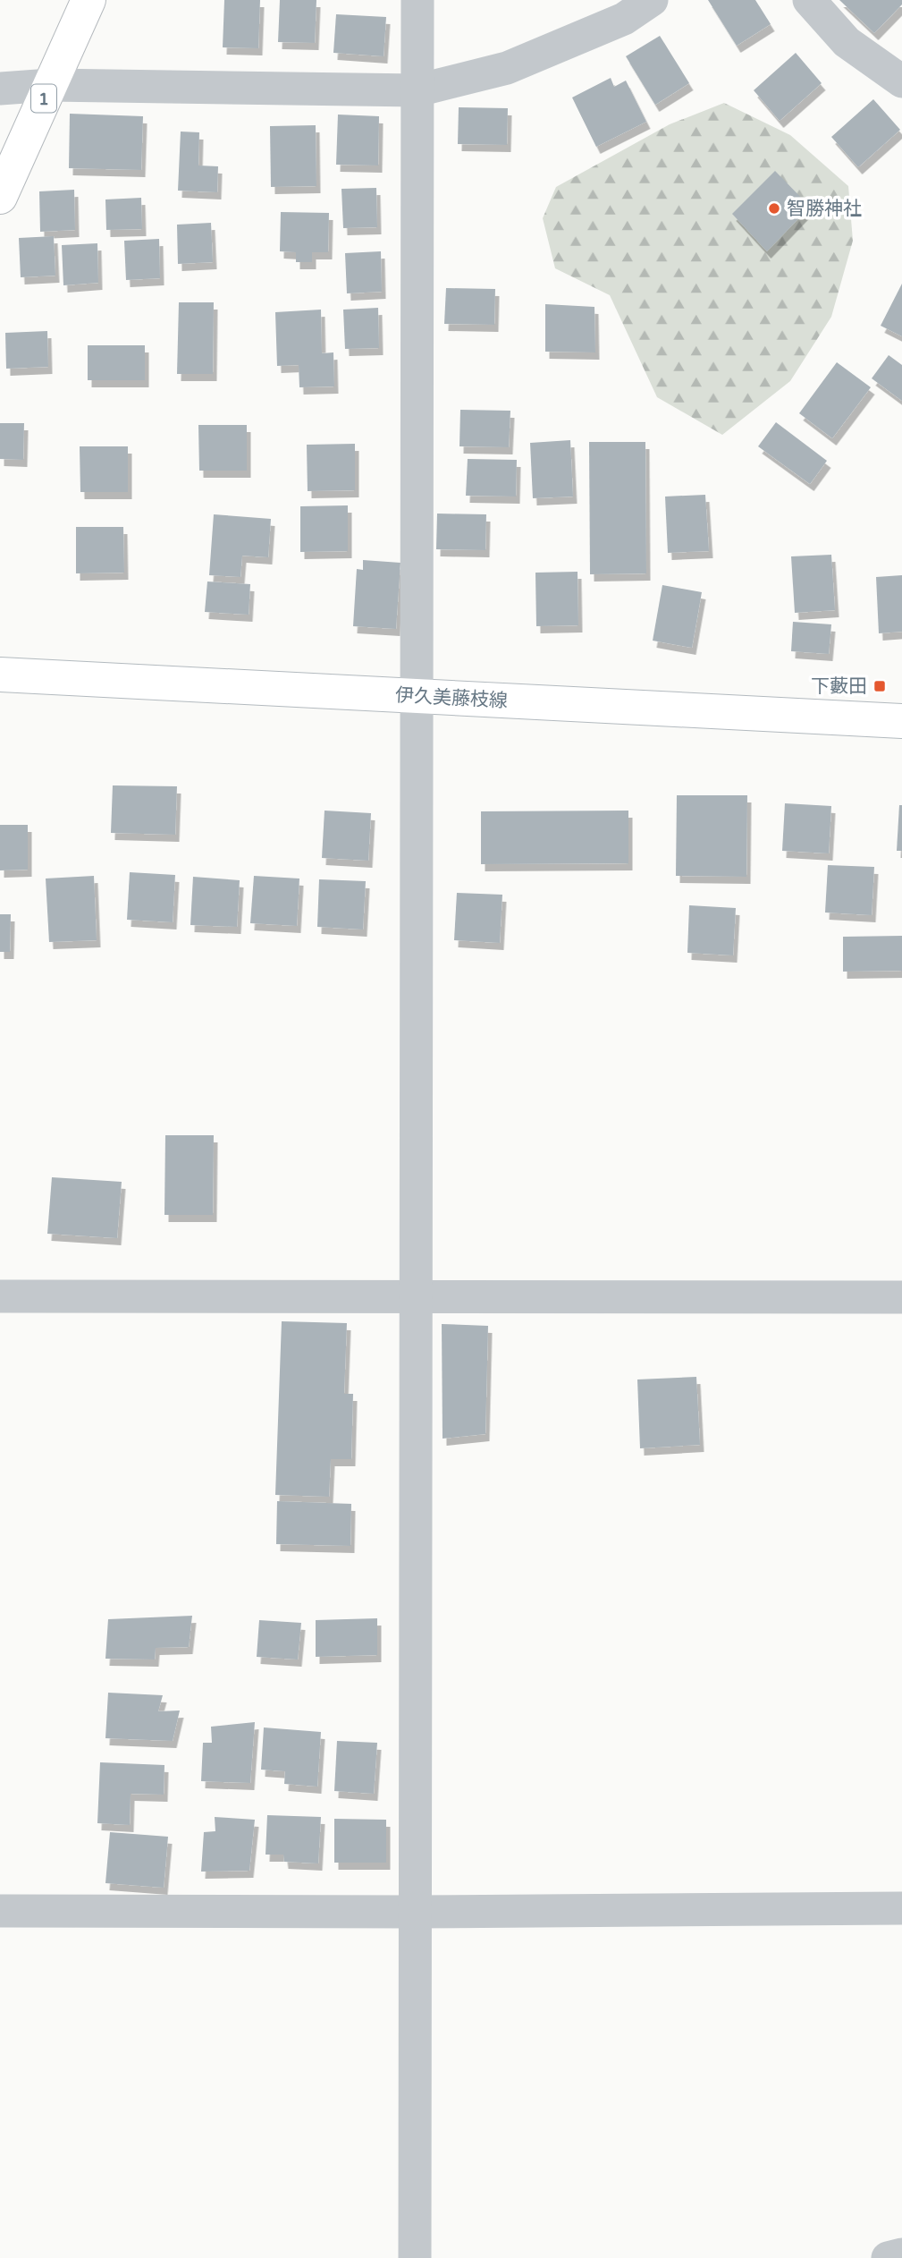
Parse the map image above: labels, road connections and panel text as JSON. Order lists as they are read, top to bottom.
{
  "streets": {
    "main road": ["1", "伊久美藤枝線"]
  },
  "places": {
    "other": ["智勝神社"],
    "transit": ["下藪田"]
  }
}
